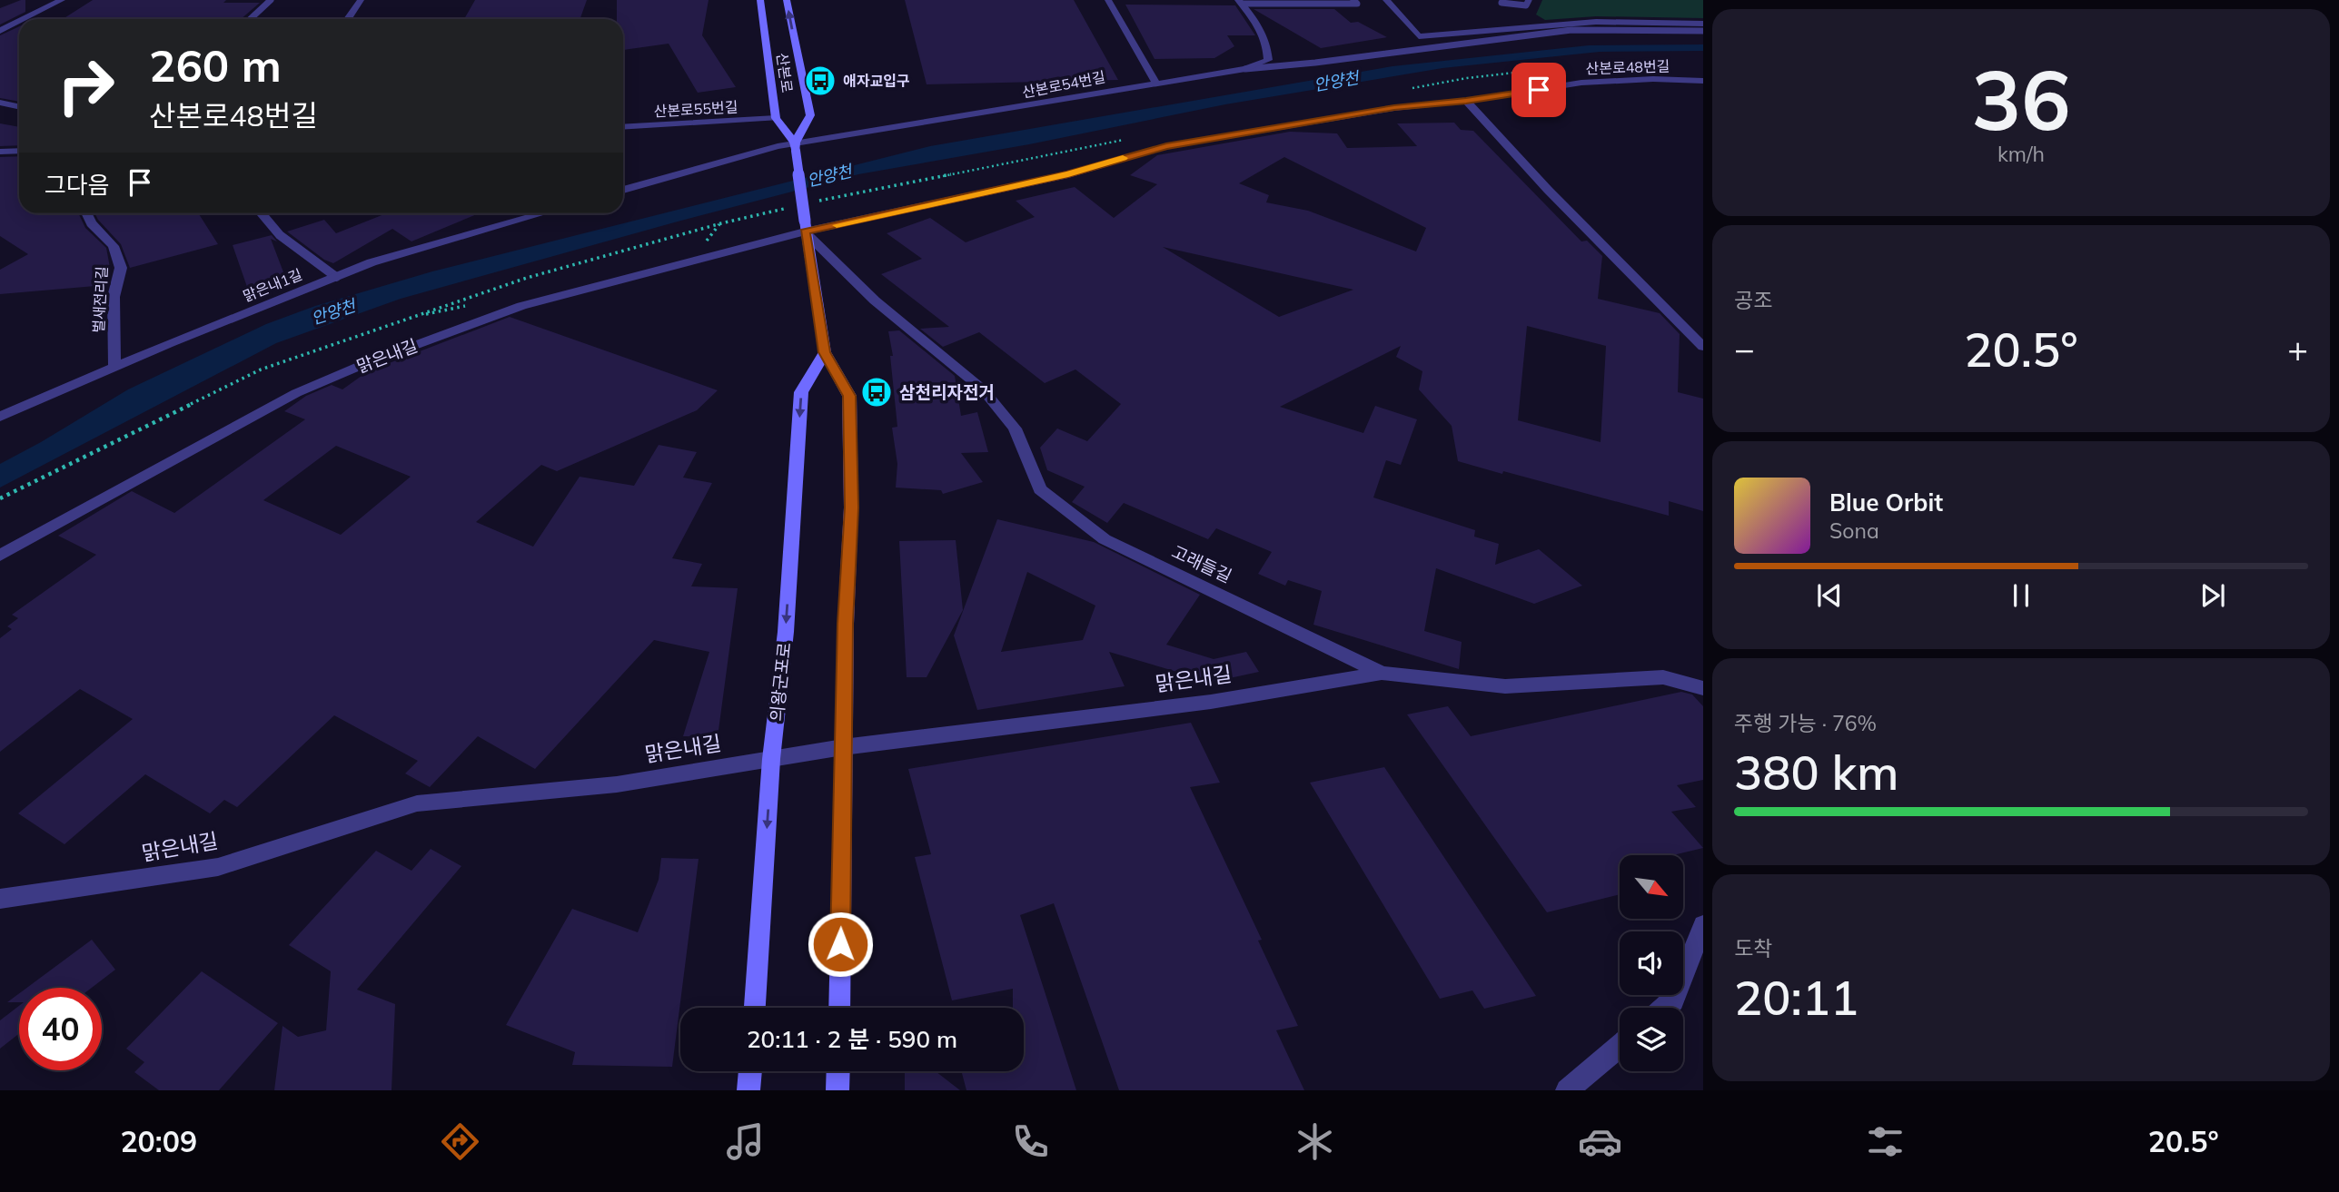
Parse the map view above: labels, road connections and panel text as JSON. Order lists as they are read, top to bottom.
{
  "streets": {
    "street": [
      "산본로48번길",
      "산본로",
      "산본로54번길",
      "산본로55번길",
      "맑은내1길",
      "벌새전리길",
      "맑은내길",
      "고래들길",
      "의왕군포로"
    ]
  },
  "crossings": [
    ["산본로48번길", "맑은내길"],
    ["산본로48번길", "고래들길"],
    ["산본로", "산본로54번길"],
    ["산본로", "산본로55번길"],
    ["맑은내1길", "벌새전리길"],
    ["맑은내길", "고래들길"],
    ["맑은내길", "의왕군포로"]
  ],
  "water": ["안양천"],
  "places": {
    "bus stop": ["애자교입구", "삼천리자전거"]
  },
  "north": "bottom right",
  "page": {
    "tile": [
      ["36", "km/h"],
      "공조",
      ["주행 가능 · 76%", "380 km"],
      ["도착", "20:11"]
    ],
    "turn": ["260 m", "산본로48번길"],
    "then": "그다음",
    "heat": ["−", "20.5°", "+"],
    "song": ["Blue Orbit", "Sona"],
    "limit": "40",
    "trip": "20:11 · 2 분 · 590 m",
    "tabs": ["20:09", "20.5°"]
  }
}
